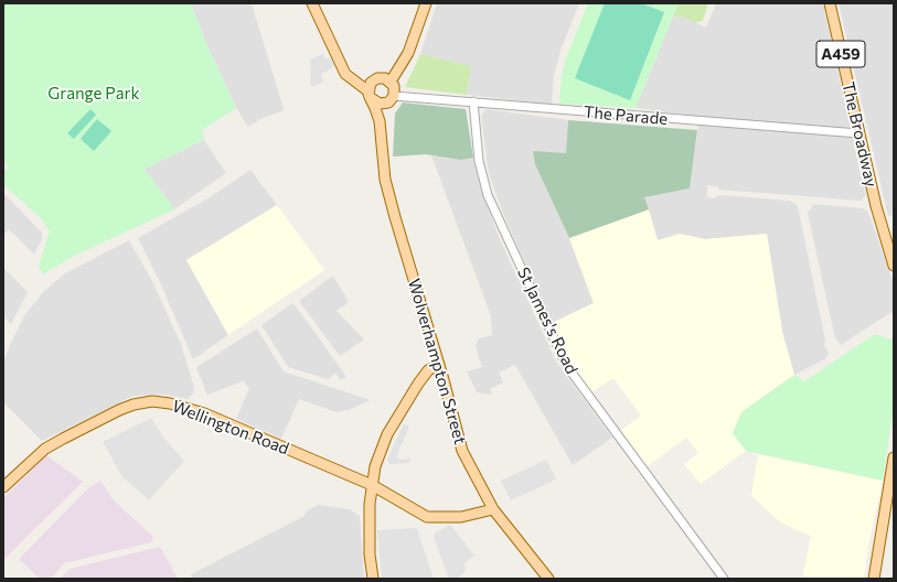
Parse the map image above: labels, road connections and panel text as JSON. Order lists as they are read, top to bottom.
{
  "streets": {
    "main road": [
      "A459",
      "The Broadway",
      "Wolverhampton Street",
      "Wellington Road"
    ],
    "street": ["The Parade", "St James's Road"]
  },
  "crossings": [
    ["The Parade", "The Broadway"],
    ["The Parade", "St James's Road"],
    ["The Parade", "Wolverhampton Street"],
    ["Wolverhampton Street", "Wellington Road"]
  ],
  "parks": ["Grange Park"]
}
